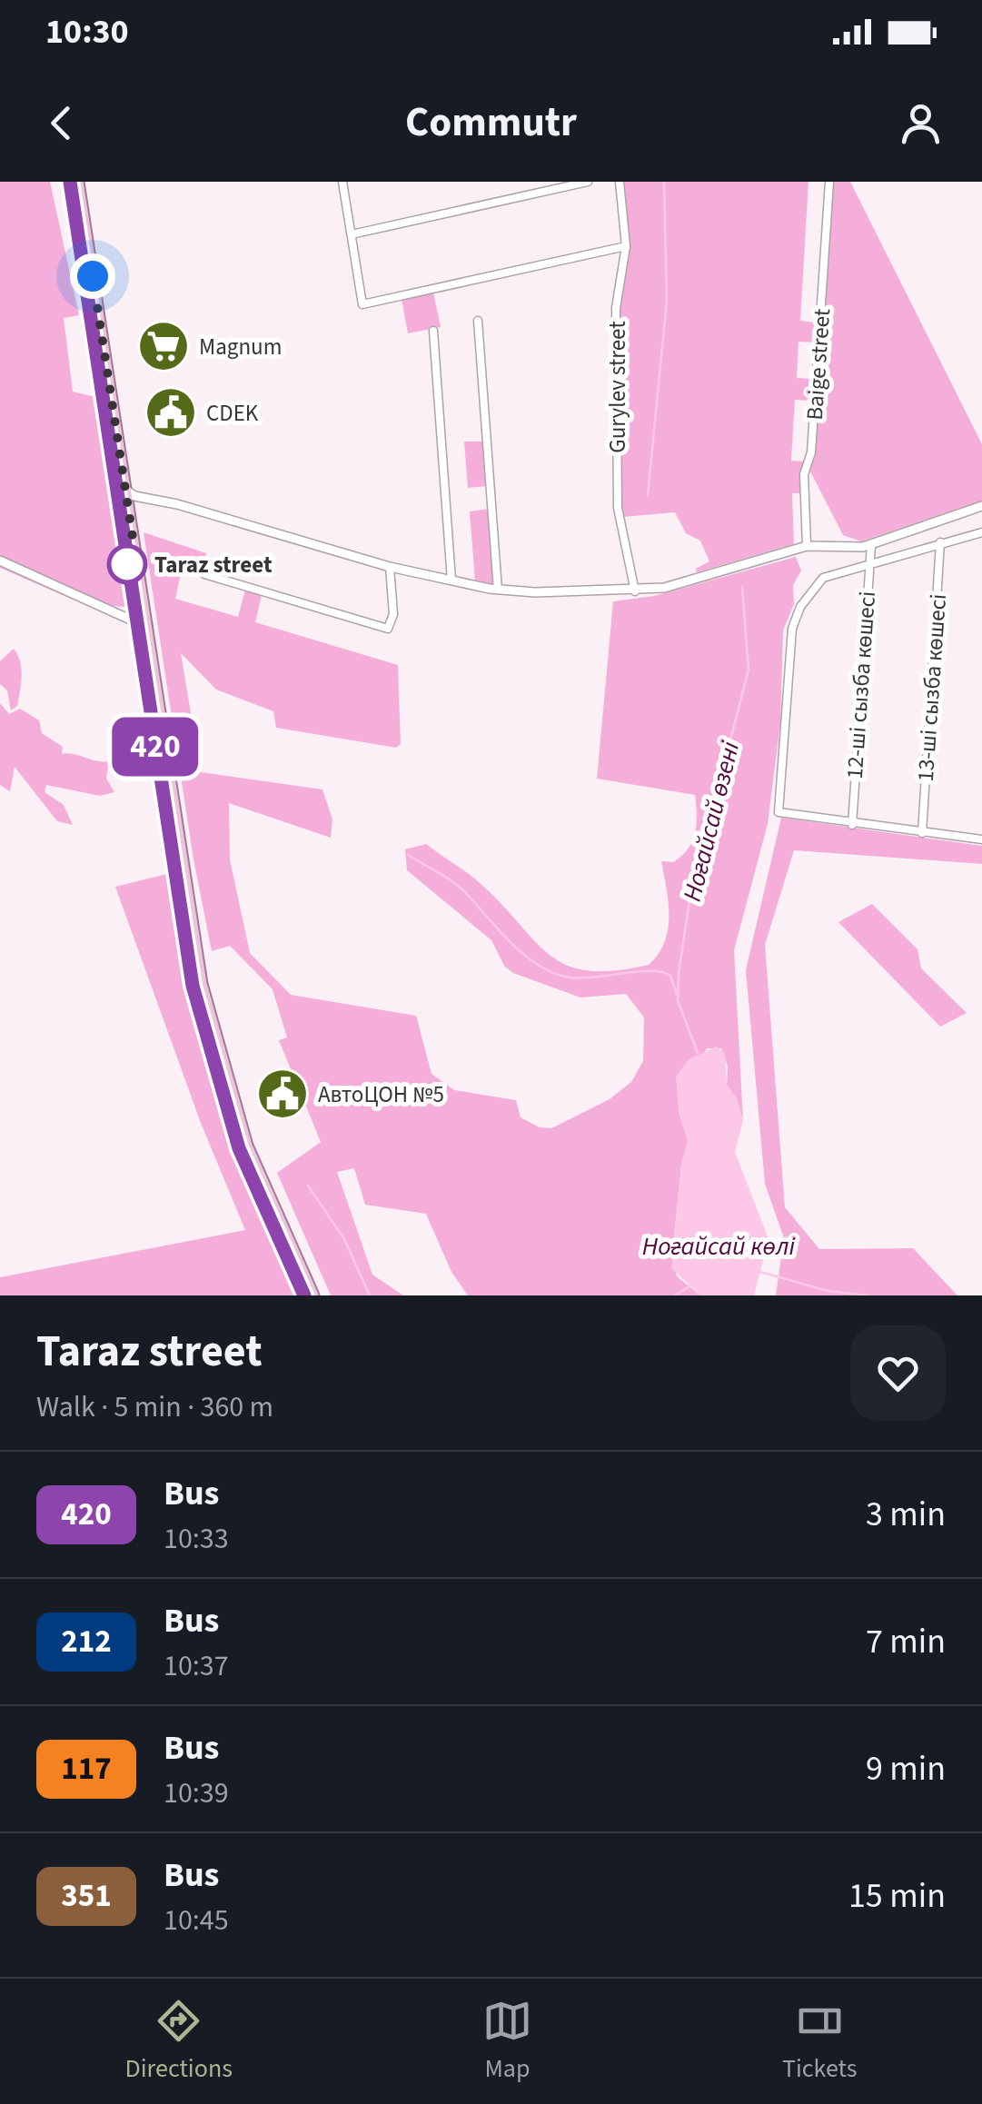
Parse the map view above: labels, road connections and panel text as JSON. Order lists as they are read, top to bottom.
{
  "streets": {
    "street": [
      "Baige street",
      "Gurylev street",
      "12-ші сызба көшесі",
      "13-ші сызба көшесі"
    ]
  },
  "water": ["Ноғайсай өзені", "Ноғайсай көлі"],
  "places": {
    "supermarket": ["Magnum"],
    "public building": ["CDEK", "АвтоЦОН №5"],
    "other": ["Taraz street"]
  },
  "lines": ["bus line 420"],
  "page": {
    "status": "10:30",
    "header": "Commutr",
    "on_map": "420",
    "heading": ["Taraz street", "Walk · 5 min · 360 m"],
    "list": [
      {
        "mark": "420",
        "name": "Bus",
        "note": "10:33",
        "value": "3 min"
      },
      {
        "mark": "212",
        "name": "Bus",
        "note": "10:37",
        "value": "7 min"
      },
      {
        "mark": "117",
        "name": "Bus",
        "note": "10:39",
        "value": "9 min"
      },
      {
        "mark": "351",
        "name": "Bus",
        "note": "10:45",
        "value": "15 min"
      }
    ],
    "tabs": ["Directions", "Map", "Tickets"]
  }
}
